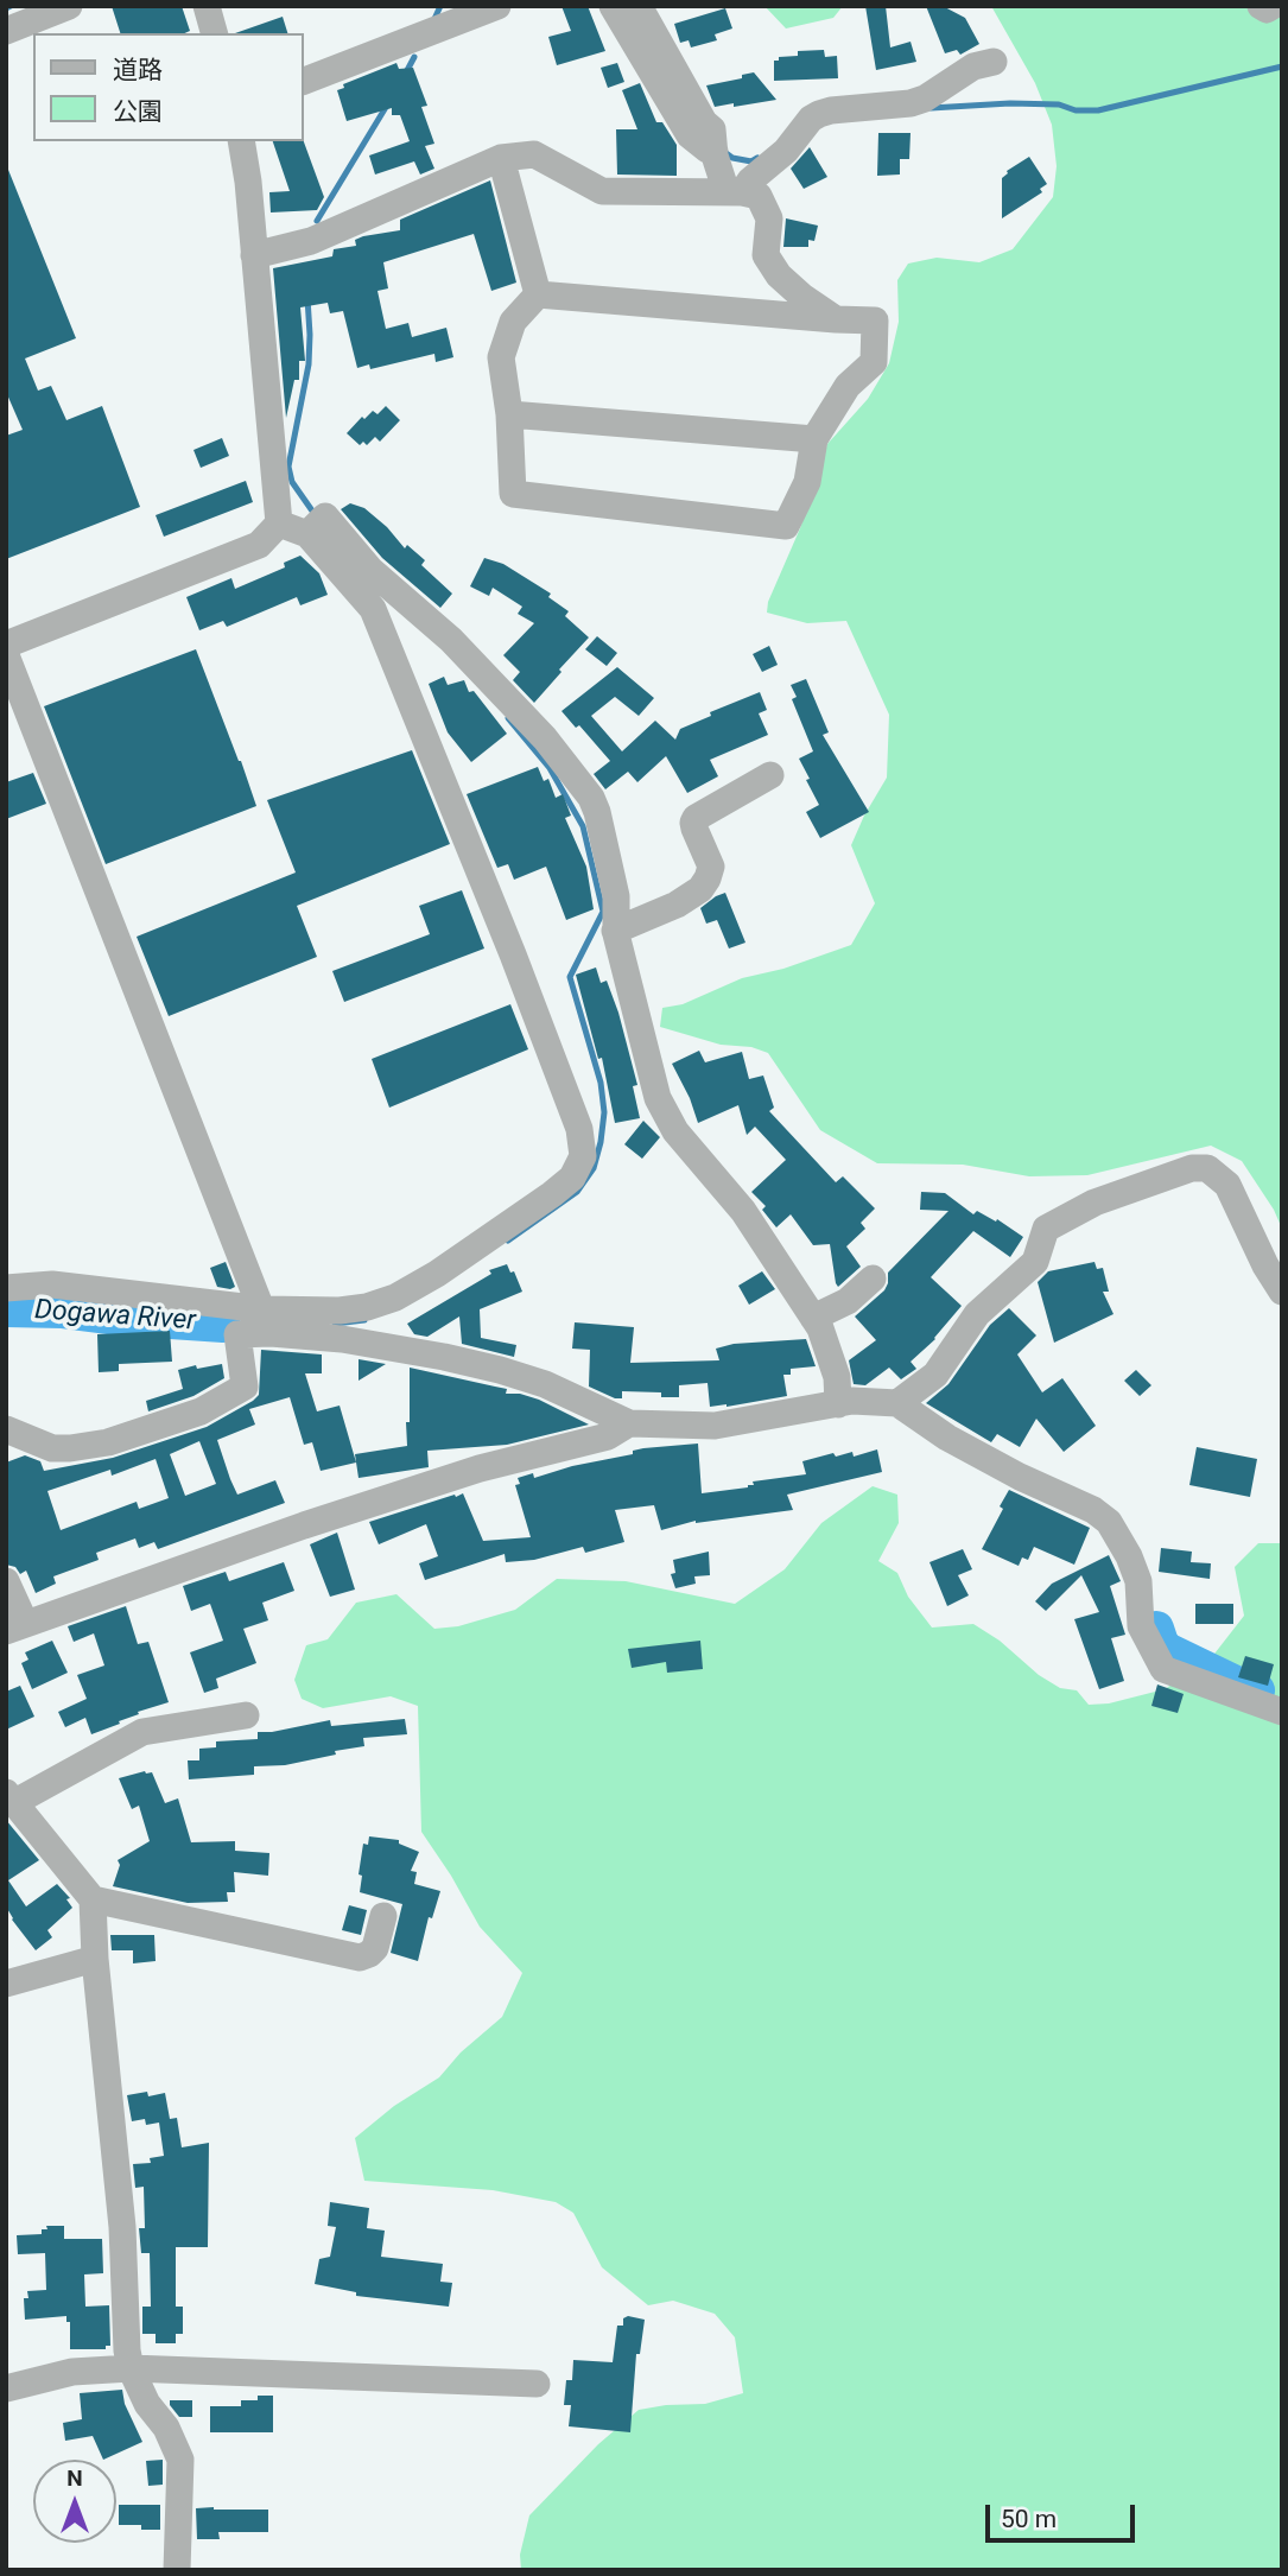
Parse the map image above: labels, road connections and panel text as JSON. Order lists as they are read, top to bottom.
{
  "water": ["Dogawa River"],
  "legend": ["道路", "公園"],
  "scale_bar": "50 m",
  "north": "top"
}
